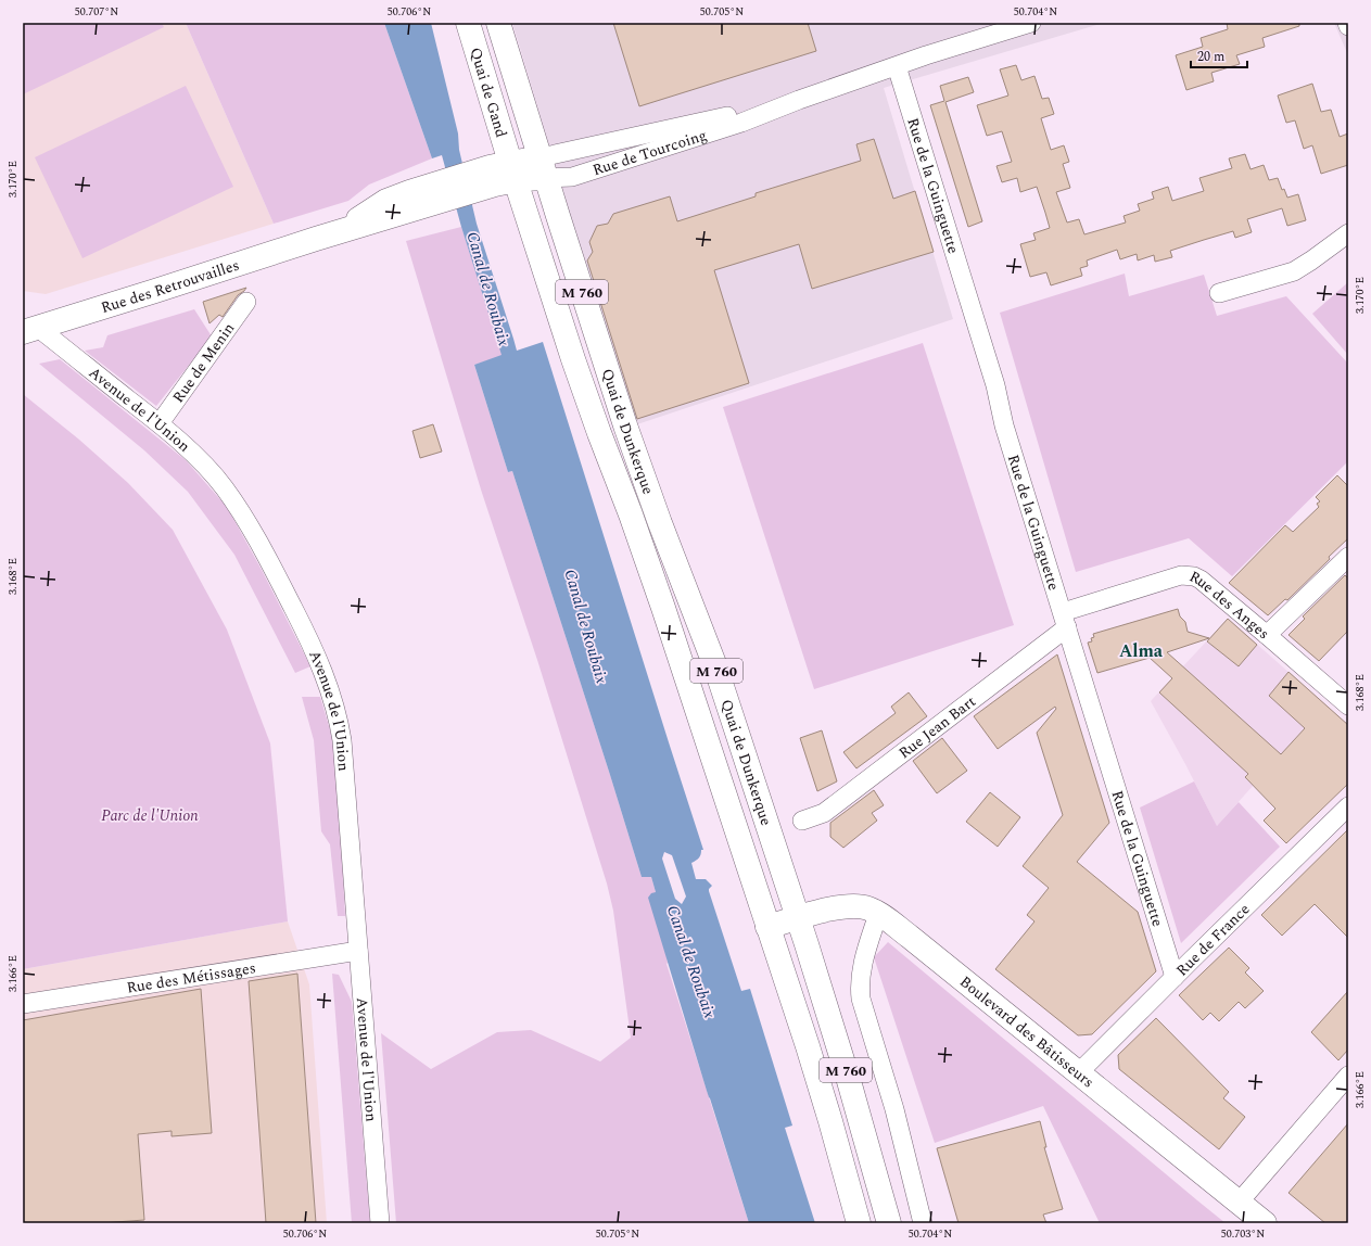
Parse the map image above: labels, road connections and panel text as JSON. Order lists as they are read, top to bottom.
{
  "streets": {
    "main road": [
      "Quai de Gand",
      "Rue de Tourcoing",
      "Rue des Retrouvailles",
      "M 760",
      "Quai de Dunkerque",
      "Boulevard des Bâtisseurs"
    ],
    "street": [
      "Rue de la Guinguette",
      "Rue de Menin",
      "Avenue de l'Union",
      "Rue des Anges",
      "Rue Jean Bart",
      "Rue de France",
      "Rue des Métissages"
    ]
  },
  "crossings": [
    ["Quai de Gand", "Rue de Tourcoing"],
    ["Quai de Gand", "Quai de Dunkerque"],
    ["Rue de Tourcoing", "Rue de la Guinguette"],
    ["Rue de Tourcoing", "Rue des Retrouvailles"],
    ["Rue de Tourcoing", "Quai de Dunkerque"],
    ["Rue de la Guinguette", "Rue des Anges"],
    ["Rue de la Guinguette", "Rue Jean Bart"],
    ["Rue de la Guinguette", "Rue de France"],
    ["Rue des Retrouvailles", "Avenue de l'Union"],
    ["Rue de Menin", "Avenue de l'Union"],
    ["Avenue de l'Union", "Rue des Métissages"],
    ["Quai de Dunkerque", "Boulevard des Bâtisseurs"],
    ["Rue des Anges", "Rue Jean Bart"],
    ["Rue de France", "Boulevard des Bâtisseurs"]
  ],
  "districts": ["Alma"],
  "water": ["Canal de Roubaix"],
  "parks": ["Parc de l'Union"],
  "scale_bar": "20 m",
  "coordinates": [
    "50.707°N",
    "50.706°N",
    "50.705°N",
    "50.704°N",
    "3.170°E",
    "3.168°E",
    "3.166°E",
    "50.703°N"
  ]
}
